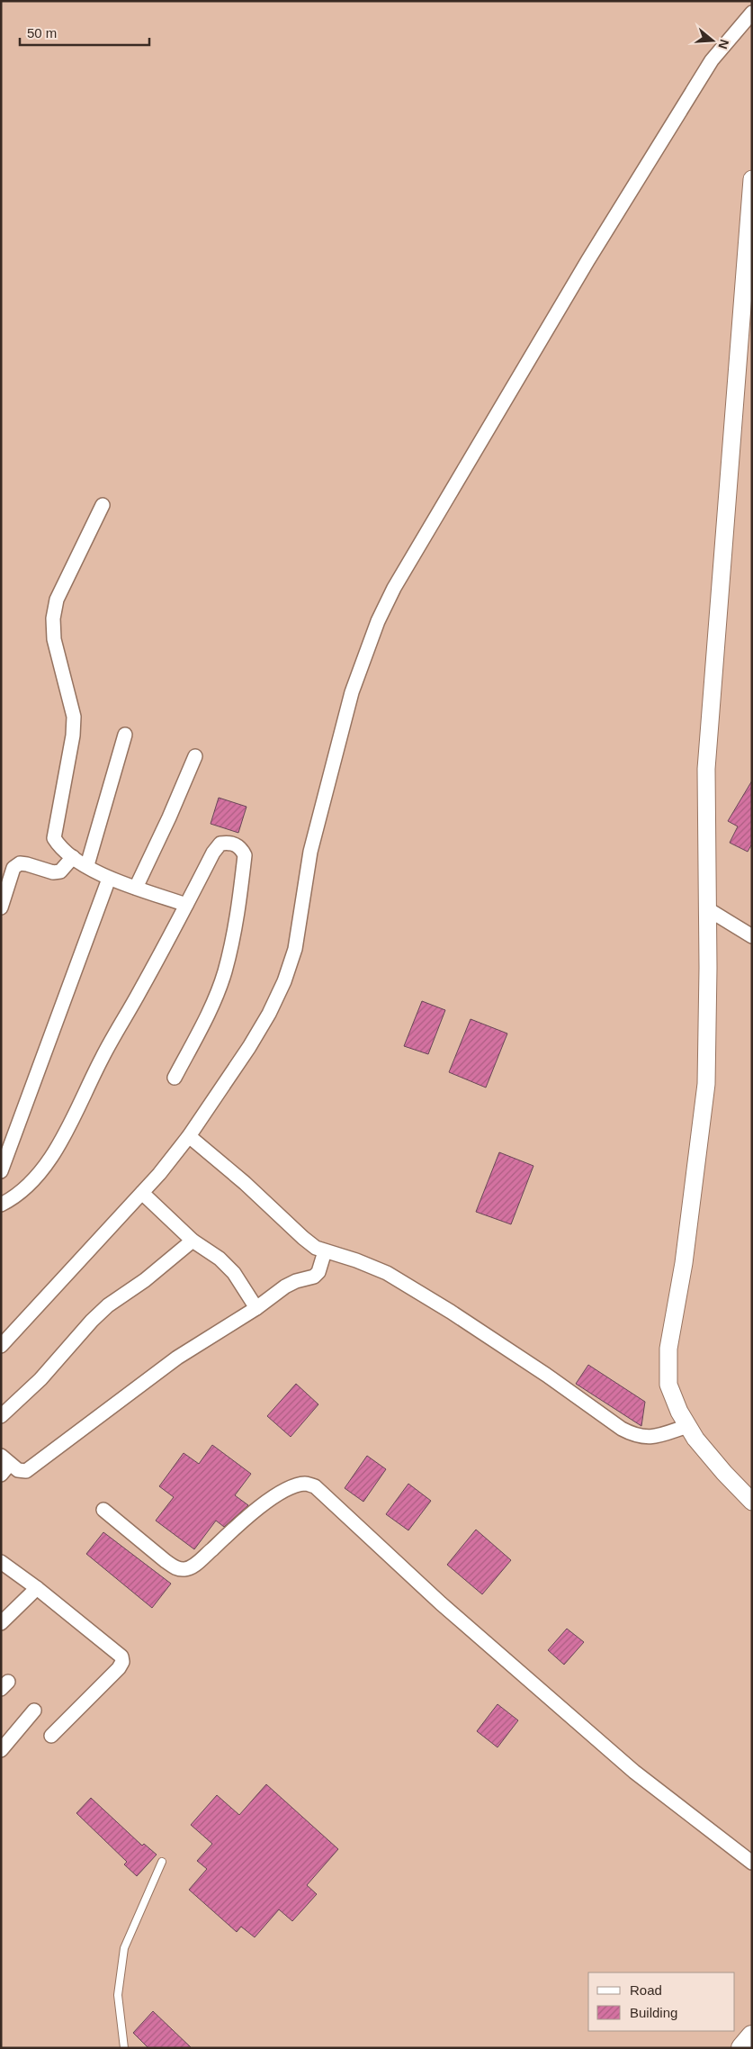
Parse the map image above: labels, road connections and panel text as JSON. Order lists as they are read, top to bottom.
{
  "legend": ["Road", "Building"],
  "scale_bar": "50 m",
  "north": "right"
}
